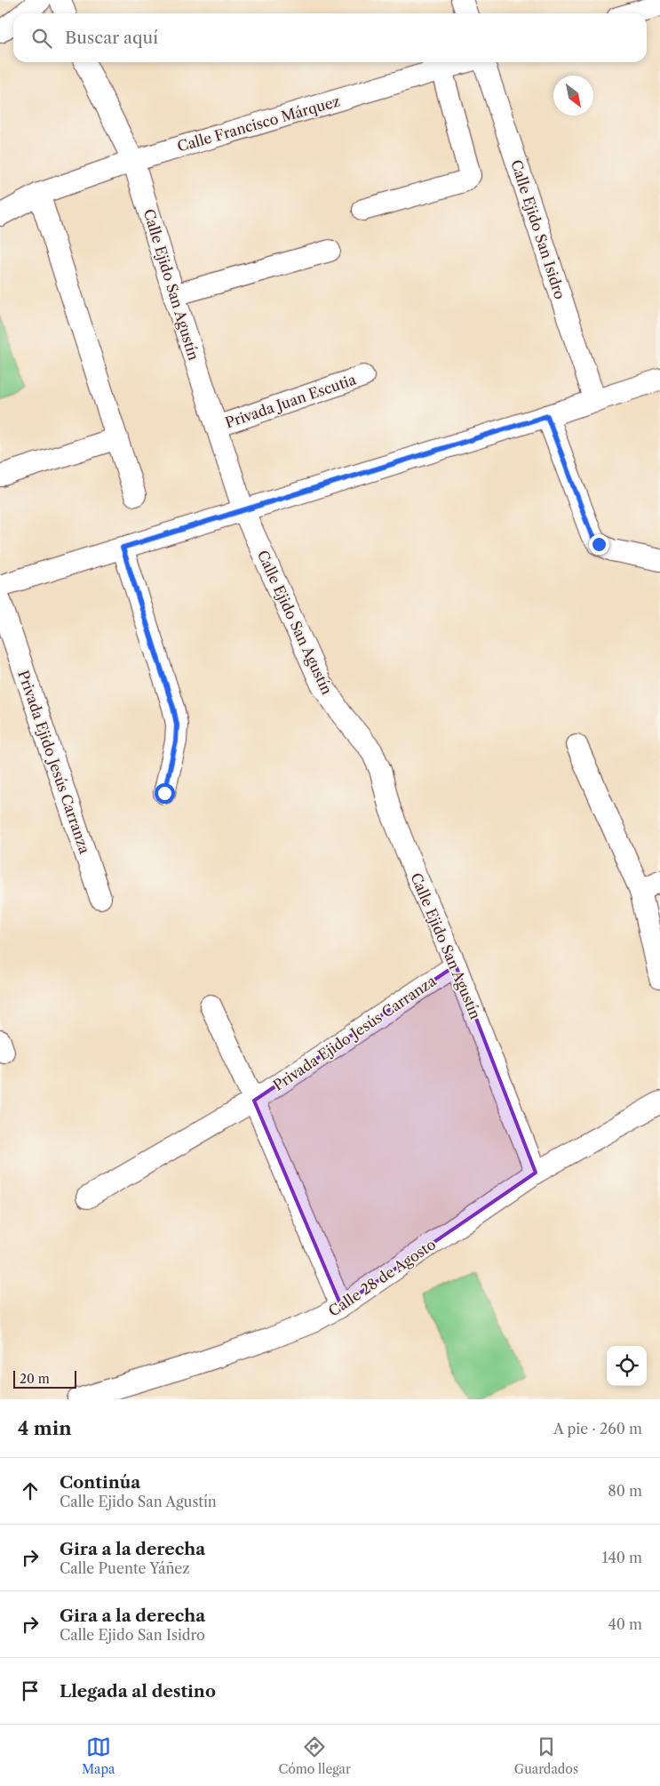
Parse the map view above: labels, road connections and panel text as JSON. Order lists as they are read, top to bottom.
{
  "streets": {
    "street": [
      "Calle Francisco Márquez",
      "Calle Ejido San Isidro",
      "Calle Ejido San Agustín",
      "Privada Juan Escutia",
      "Privada Ejido Jesús Carranza",
      "Calle 28 de Agosto"
    ]
  },
  "crossings": [
    ["Calle Francisco Márquez", "Calle Ejido San Agustín"],
    ["Calle Ejido San Agustín", "Privada Juan Escutia"],
    ["Calle Ejido San Agustín", "Privada Ejido Jesús Carranza"],
    ["Calle Ejido San Agustín", "Calle 28 de Agosto"]
  ],
  "scale_bar": "20 m",
  "north": "bottom right",
  "page": {
    "search": "Buscar aquí",
    "scale": "20 m",
    "heading": ["4 min", "A pie · 260 m"],
    "list": [
      ["Continúa", "Calle Ejido San Agustín", "80 m"],
      ["Gira a la derecha", "Calle Puente Yáñez", "140 m"],
      ["Gira a la derecha", "Calle Ejido San Isidro", "40 m"],
      "Llegada al destino"
    ],
    "nav": ["Mapa", "Cómo llegar", "Guardados"]
  }
}
